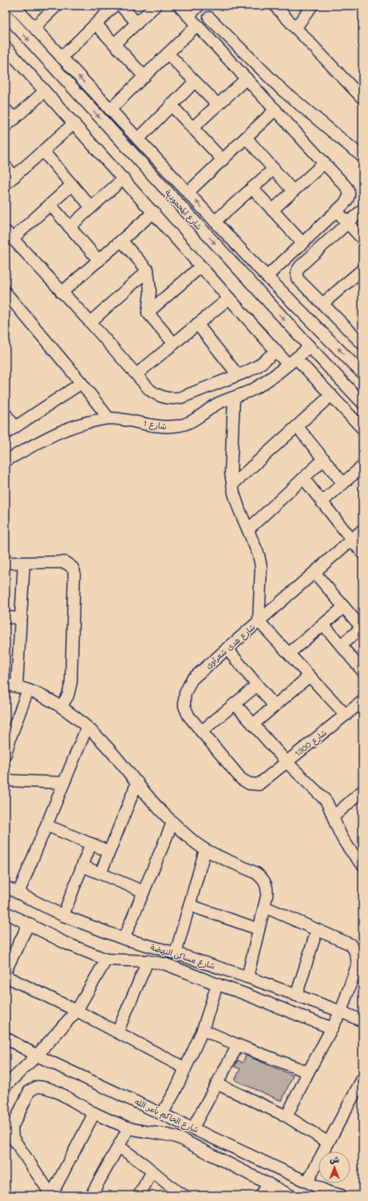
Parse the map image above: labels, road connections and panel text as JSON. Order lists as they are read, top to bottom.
{
  "streets": {
    "street": [
      "شارع المحمودية",
      "شارع 1",
      "شارع هدى شعراوى",
      "شارع 1300",
      "شارع مساكن النهضة",
      "شارع الحاكم بأمر الله"
    ]
  },
  "crossings": [
    ["شارع المحمودية", "شارع 1"],
    ["شارع 1", "شارع هدى شعراوى"],
    ["شارع هدى شعراوى", "شارع 1300"]
  ],
  "north": "top"
}
